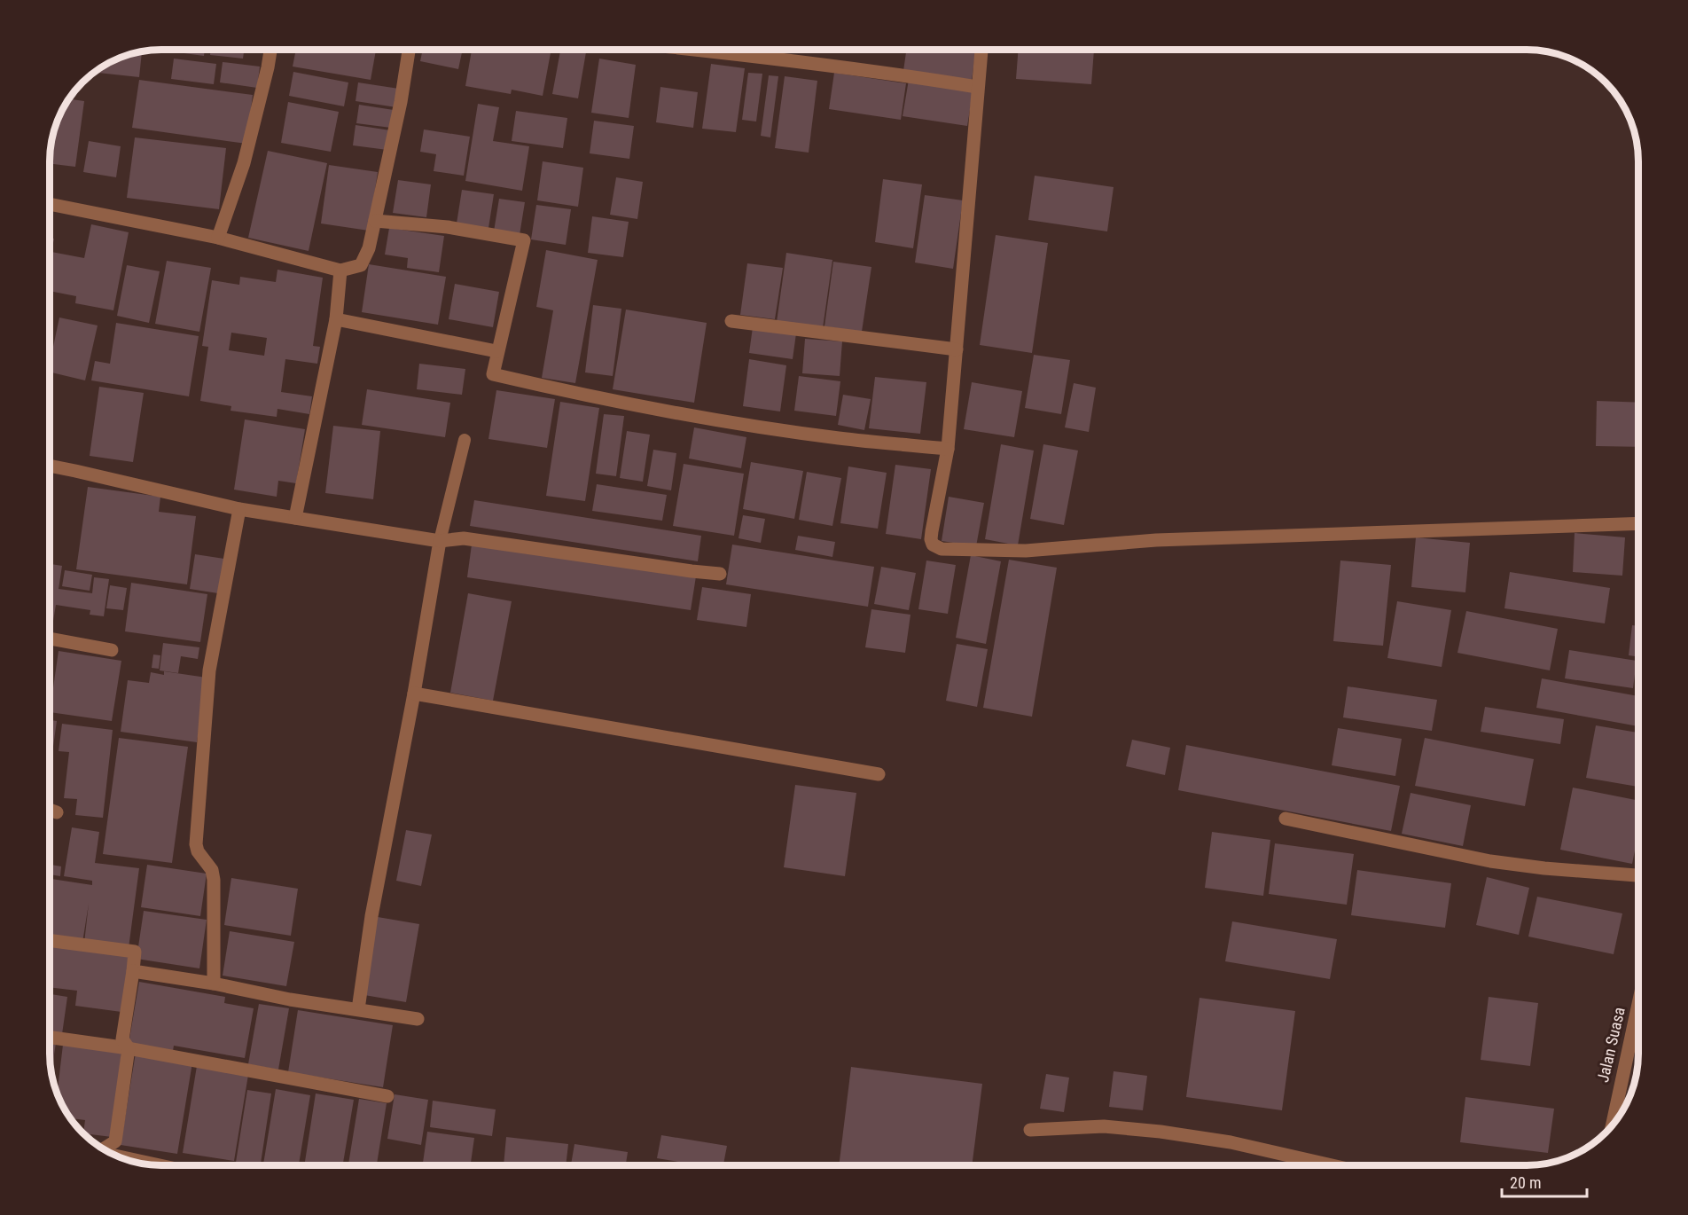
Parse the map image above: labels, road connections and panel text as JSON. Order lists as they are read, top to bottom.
{
  "streets": {
    "street": ["Jalan Suasa"]
  },
  "scale_bar": "20 m"
}
